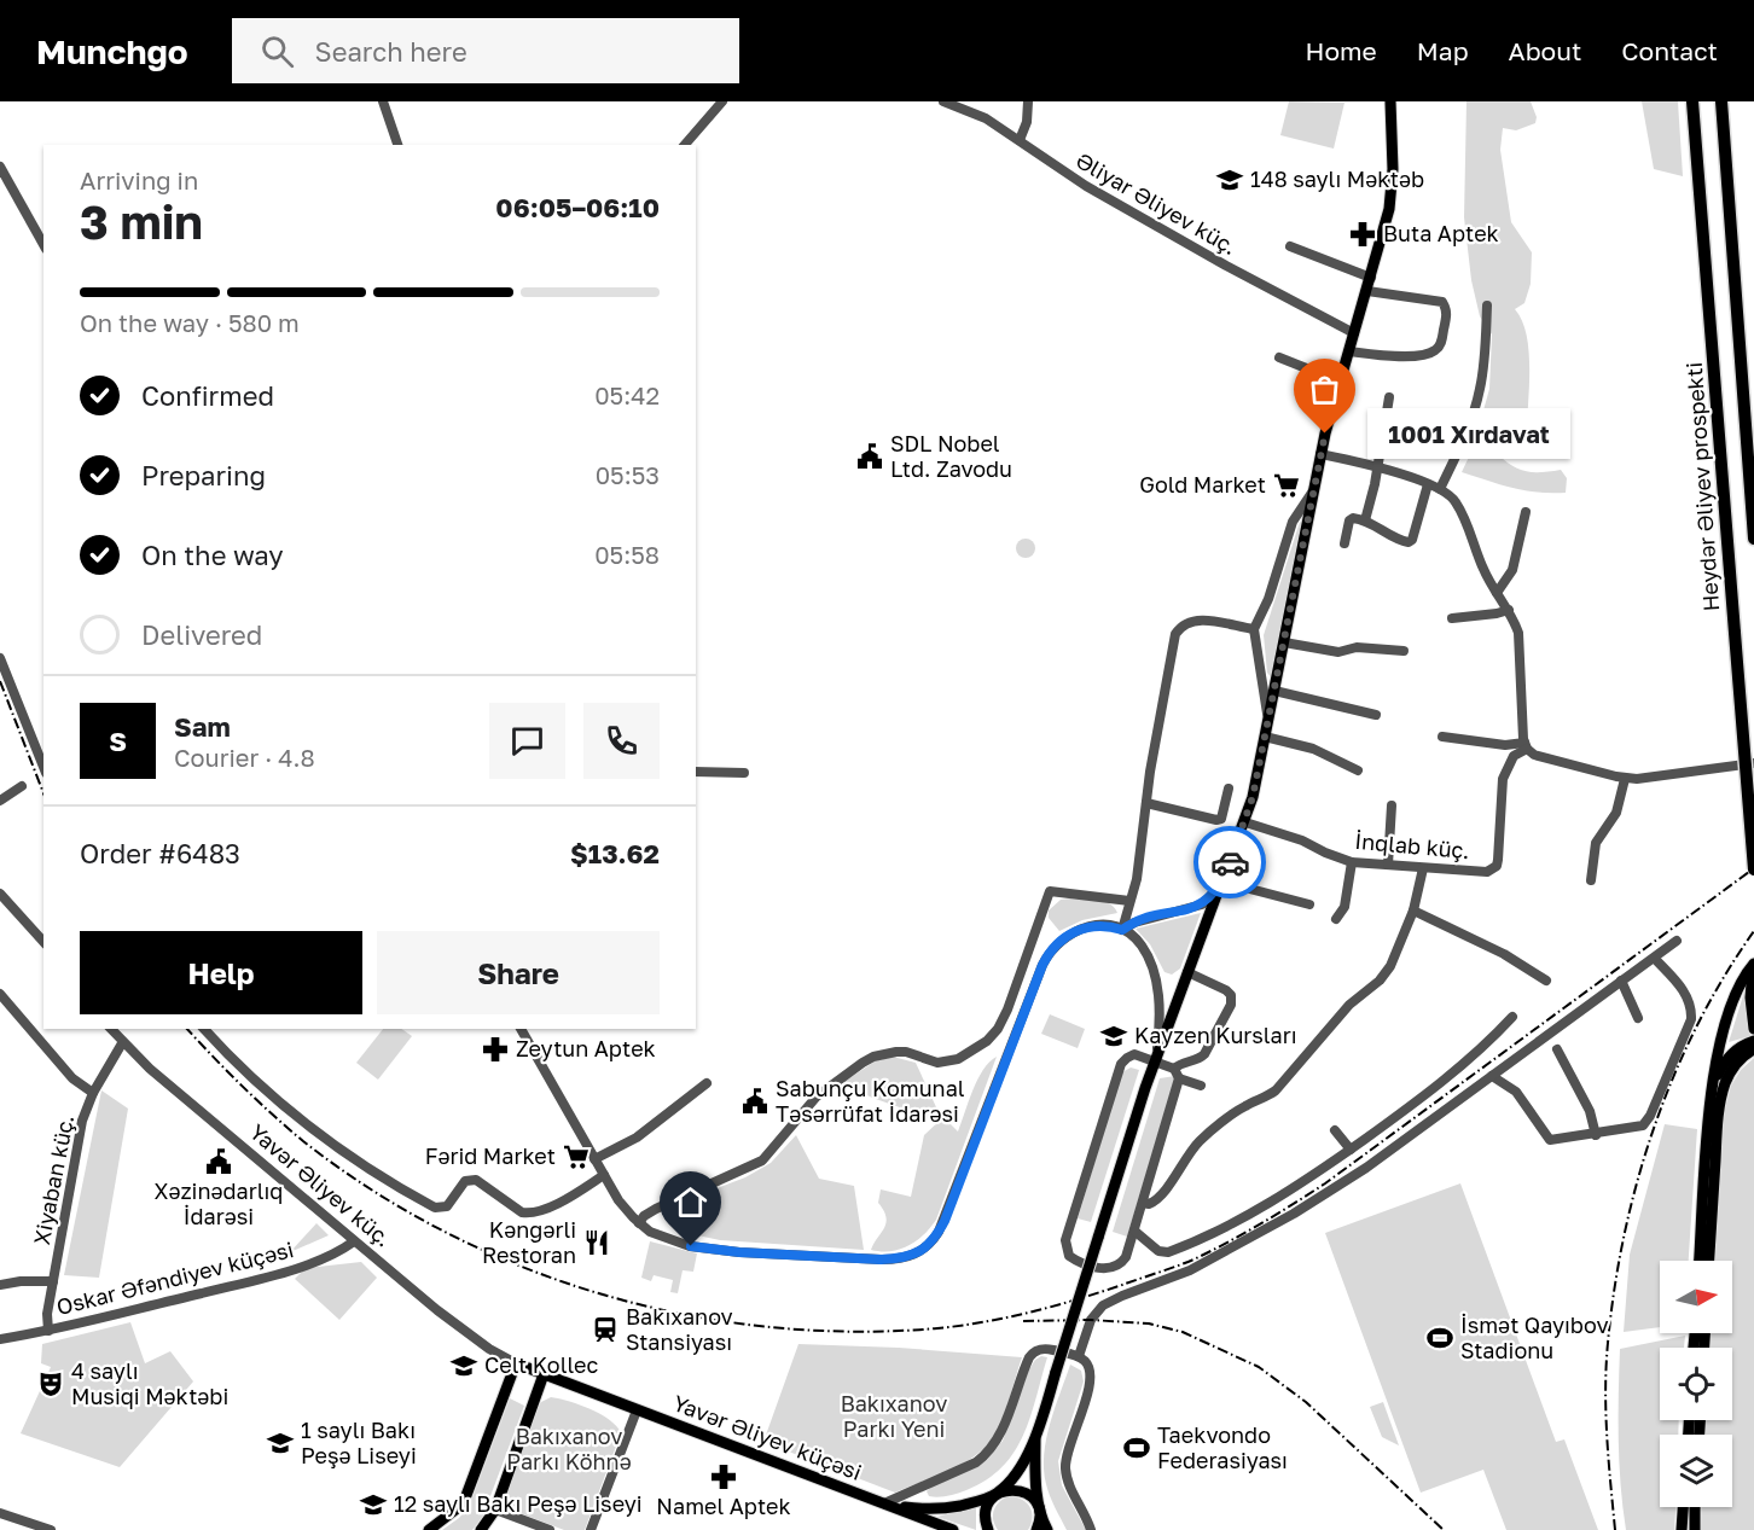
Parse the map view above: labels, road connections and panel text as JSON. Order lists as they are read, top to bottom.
{
  "streets": {
    "highway": ["Heydər Əliyev prospekti"],
    "main road": ["Yavər Əliyev küçəsi"],
    "street": [
      "Əliyar Əliyev küç.",
      "İnqlab küç.",
      "Xiyaban küç.",
      "Yavər Əliyev küç.",
      "Oskar Əfəndiyev küçəsi"
    ]
  },
  "crossings": [
    ["Xiyaban küç.", "Yavər Əliyev küç."],
    ["Xiyaban küç.", "Oskar Əfəndiyev küçəsi"],
    ["Yavər Əliyev küç.", "Oskar Əfəndiyev küçəsi"]
  ],
  "parks": ["Bakıxanov Parkı Yeni", "Bakıxanov Parkı Köhnə"],
  "places": {
    "school or university": [
      "148 saylı Məktəb",
      "Kayzen Kursları",
      "Celt Kollec",
      "1 saylı Bakı Peşə Liseyi",
      "12 saylı Bakı Peşə Liseyi"
    ],
    "pharmacy": ["Buta Aptek", "Zeytun Aptek", "Namel Aptek"],
    "other": ["1001 Xırdavat"],
    "public building": ["SDL Nobel Ltd. Zavodu", "Sabunçu Komunal Təsərrüfat İdarəsi", "Xəzinədarlıq İdarəsi"],
    "supermarket": ["Gold Market", "Fərid Market"],
    "restaurant": ["Kəngərli Restoran"],
    "station": ["Bakıxanov Stansiyası"],
    "sports": ["İsmət Qayıbov Stadionu", "Taekvondo Federasiyası"],
    "theatre": ["4 saylı Musiqi Məktəbi"]
  },
  "north": "right",
  "page": {
    "header": "Munchgo",
    "search": "Search here",
    "nav": [
      "Home",
      "Map",
      "About",
      "Contact"
    ],
    "heading": ["3 min", "Arriving in", "06:05–06:10"],
    "panel": [
      "Sam",
      "Courier · 4.8",
      "Order #6483",
      "$13.62"
    ],
    "bar": "On the way · 580 m",
    "list": [
      ["Confirmed", "05:42"],
      ["Preparing", "05:53"],
      ["On the way", "05:58"],
      "Delivered"
    ],
    "bubble": "1001 Xırdavat",
    "round": "S",
    "buttons": ["Help", "Share"]
  }
}
